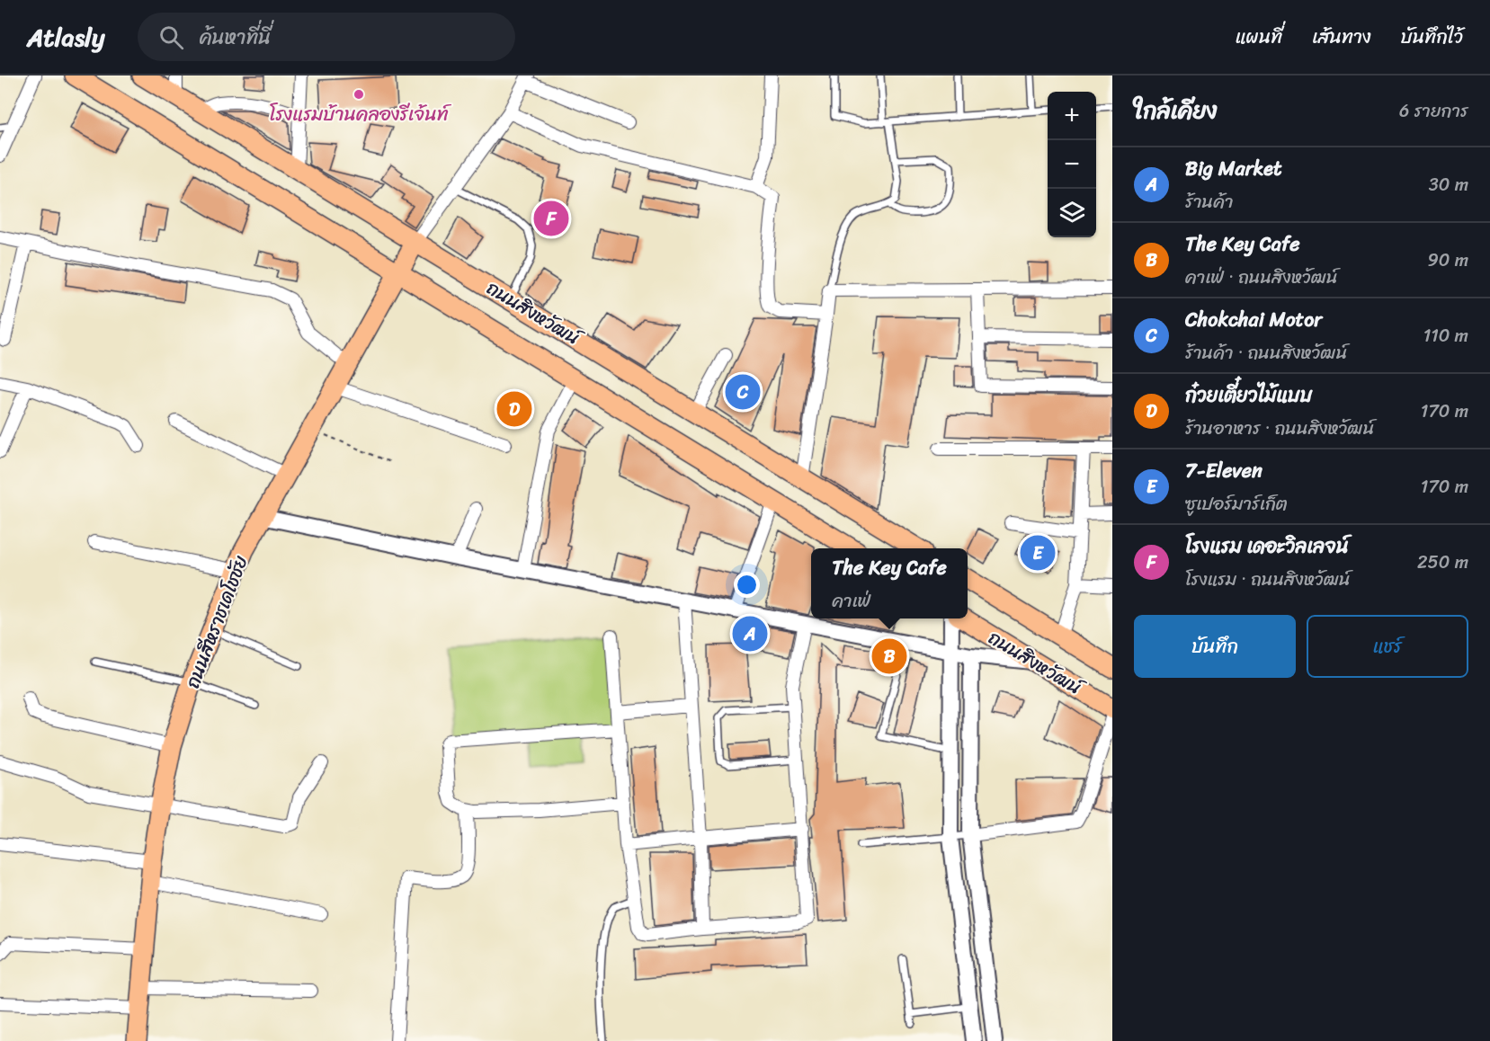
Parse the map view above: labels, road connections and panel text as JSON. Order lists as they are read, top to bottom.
{
  "streets": {
    "main road": ["ถนนสิงหวัฒน์", "ถนนสีหราชเดโชชัย"]
  },
  "crossings": [
    ["ถนนสิงหวัฒน์", "ถนนสีหราชเดโชชัย"]
  ],
  "places": ["โรงแรมบ้านคลองรีเจ้นท์"],
  "page": {
    "header": "Atlasly",
    "search": "ค้นหาที่นี่",
    "nav": ["แผนที่", "เส้นทาง", "บันทึกไว้"],
    "heading": ["ใกล้เคียง", "6 รายการ"],
    "map_buttons": ["+", "−"],
    "list": [
      {
        "mark": "A",
        "name": "Big Market",
        "note": "ร้านค้า",
        "value": "30 m"
      },
      {
        "mark": "B",
        "name": "The Key Cafe",
        "note": "คาเฟ่ · ถนนสิงหวัฒน์",
        "value": "90 m"
      },
      {
        "mark": "C",
        "name": "Chokchai Motor",
        "note": "ร้านค้า · ถนนสิงหวัฒน์",
        "value": "110 m"
      },
      {
        "mark": "D",
        "name": "ก๋วยเตี๋ยวไม้แบบ",
        "note": "ร้านอาหาร · ถนนสิงหวัฒน์",
        "value": "170 m"
      },
      {
        "mark": "E",
        "name": "7-Eleven",
        "note": "ซูเปอร์มาร์เก็ต",
        "value": "170 m"
      },
      {
        "mark": "F",
        "name": "โรงแรม เดอะวิลเลจน์",
        "note": "โรงแรม · ถนนสิงหวัฒน์",
        "value": "250 m"
      }
    ],
    "pins": [
      "F",
      "C",
      "D",
      "E",
      "A",
      "B"
    ],
    "popup": ["The Key Cafe", "คาเฟ่"],
    "buttons": ["บันทึก", "แชร์"]
  }
}
